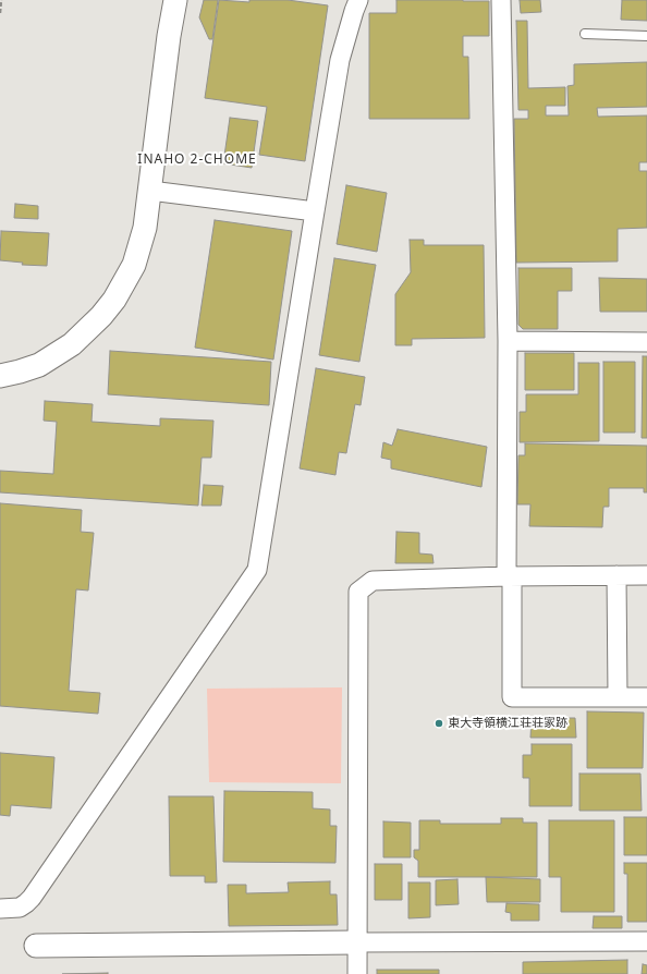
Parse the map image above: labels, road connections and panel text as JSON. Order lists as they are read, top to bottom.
{
  "districts": ["INAHO 2-CHOME"],
  "places": ["東大寺領横江荘荘家跡"]
}
